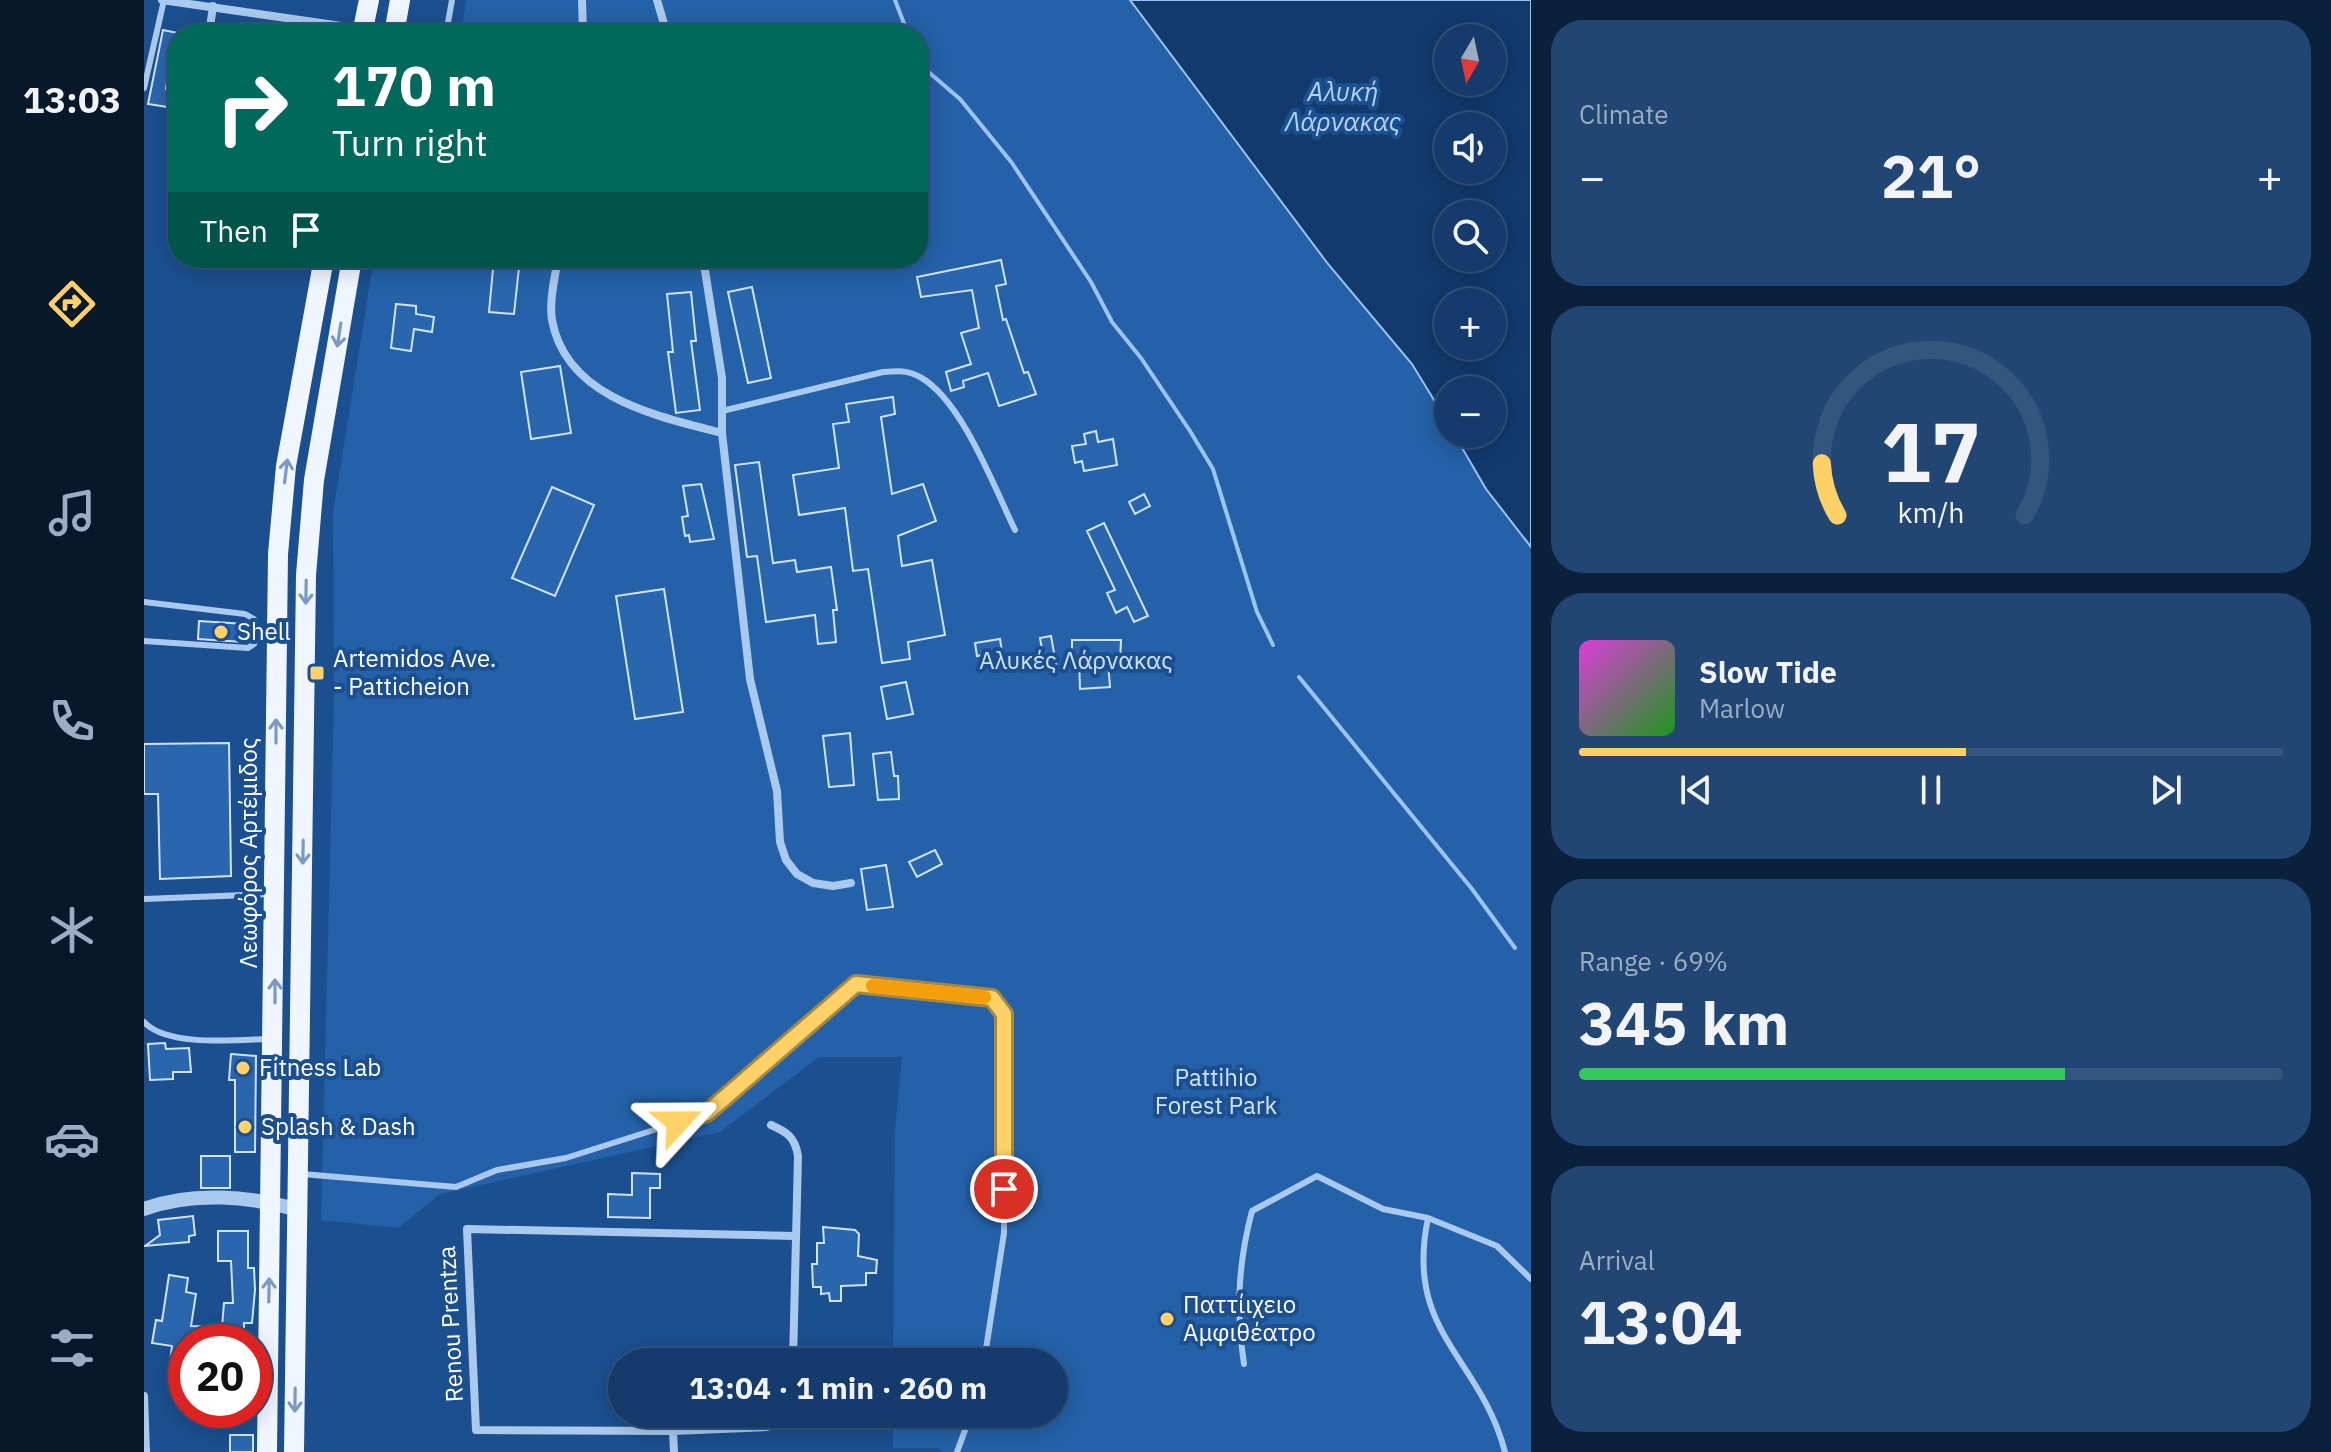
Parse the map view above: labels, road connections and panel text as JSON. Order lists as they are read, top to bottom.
{
  "streets": {
    "main road": ["Λεωφόρος Αρτέμιδος"],
    "street": ["Renou Prentza"]
  },
  "water": ["Αλυκή Λάρνακας"],
  "parks": ["Αλυκές Λάρνακας", "Pattihio Forest Park"],
  "places": {
    "other": [
      "Shell",
      "Fitness Lab",
      "Splash & Dash",
      "Παττίιχειο Αμφιθέατρο"
    ],
    "transit": ["Artemidos Ave. - Patticheion"]
  },
  "north": "bottom",
  "page": {
    "tabs": "13:03",
    "tile": [
      "Climate",
      ["Range · 69%", "345 km"],
      ["Arrival", "13:04"]
    ],
    "map_buttons": ["+", "−"],
    "turn": ["170 m", "Turn right"],
    "heat": ["−", "21°", "+"],
    "then": "Then",
    "song": ["Slow Tide", "Marlow"],
    "limit": "20",
    "trip": "13:04 · 1 min · 260 m",
    "gauge": ["17", "km/h"]
  }
}
